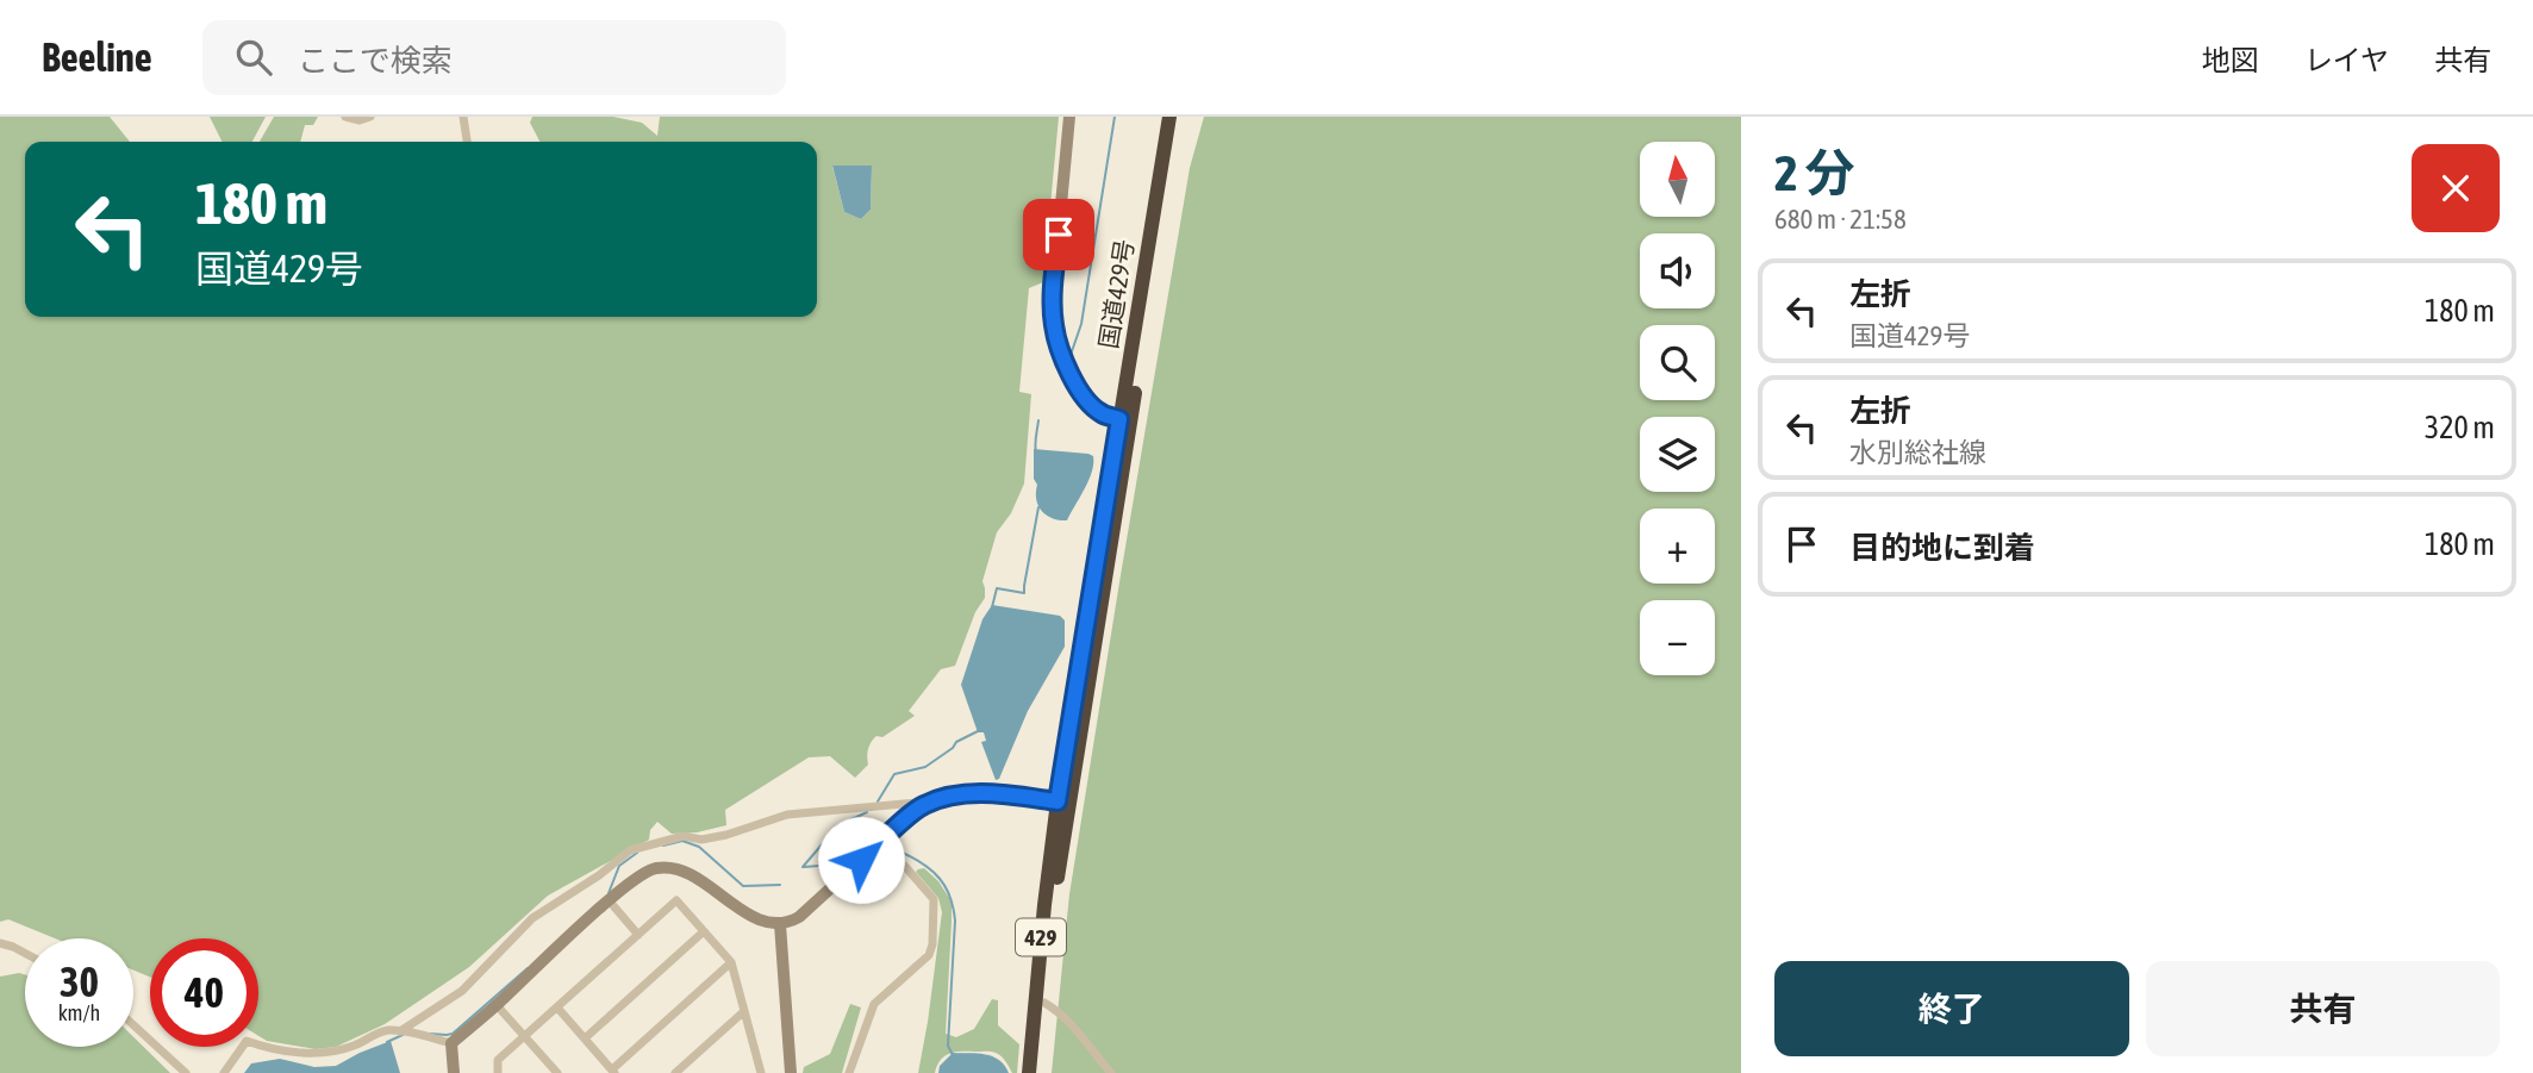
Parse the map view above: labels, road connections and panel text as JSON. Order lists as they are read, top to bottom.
{
  "streets": {
    "highway": ["国道429号", "429"]
  },
  "north": "top",
  "page": {
    "header": "Beeline",
    "search": "ここで検索",
    "nav": ["地図", "レイヤ", "共有"],
    "heading": ["2 分", "680 m · 21:58"],
    "map_buttons": ["+", "−"],
    "turn": ["180 m", "国道429号"],
    "list": [
      {
        "name": "左折",
        "note": "国道429号",
        "value": "180 m"
      },
      {
        "name": "左折",
        "note": "水別総社線",
        "value": "320 m"
      },
      {
        "name": "目的地に到着",
        "value": "180 m"
      }
    ],
    "speed": "30 km/h",
    "limit": "40",
    "buttons": ["終了", "共有"]
  }
}
